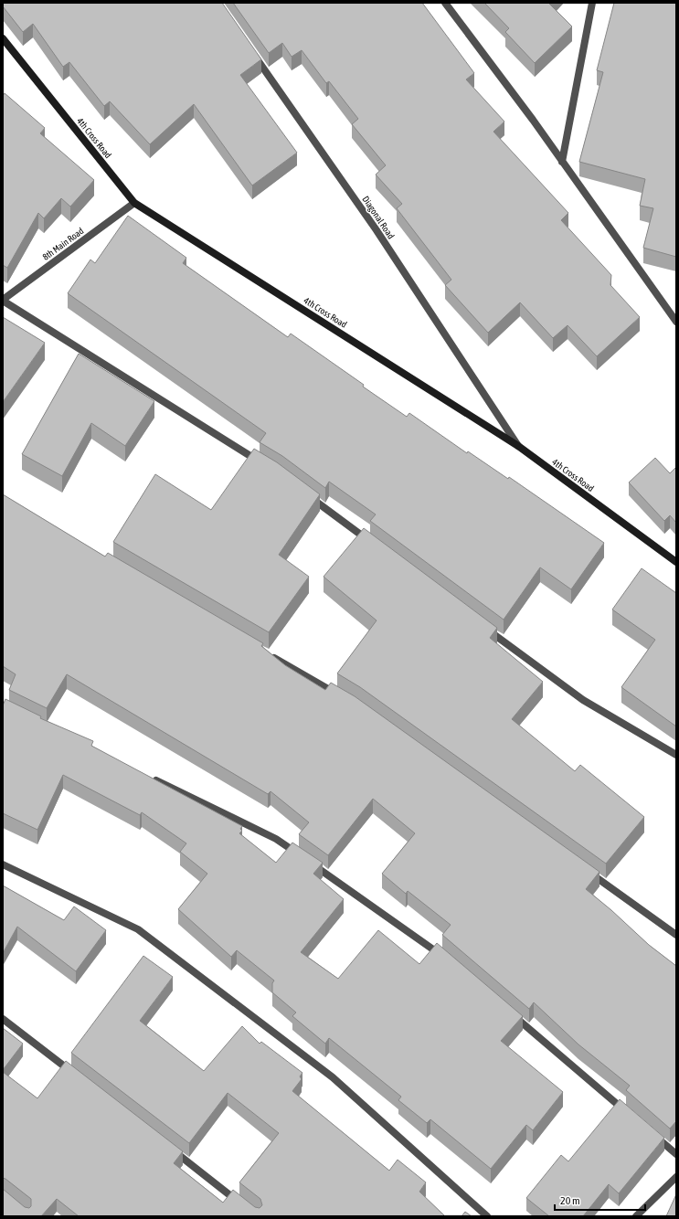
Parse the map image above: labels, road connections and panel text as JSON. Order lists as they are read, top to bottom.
{
  "streets": {
    "main road": ["4th Cross Road"],
    "street": ["Diagonal Road", "8th Main Road"]
  },
  "crossings": [
    ["4th Cross Road", "Diagonal Road"],
    ["4th Cross Road", "8th Main Road"]
  ],
  "scale_bar": "20 m"
}
